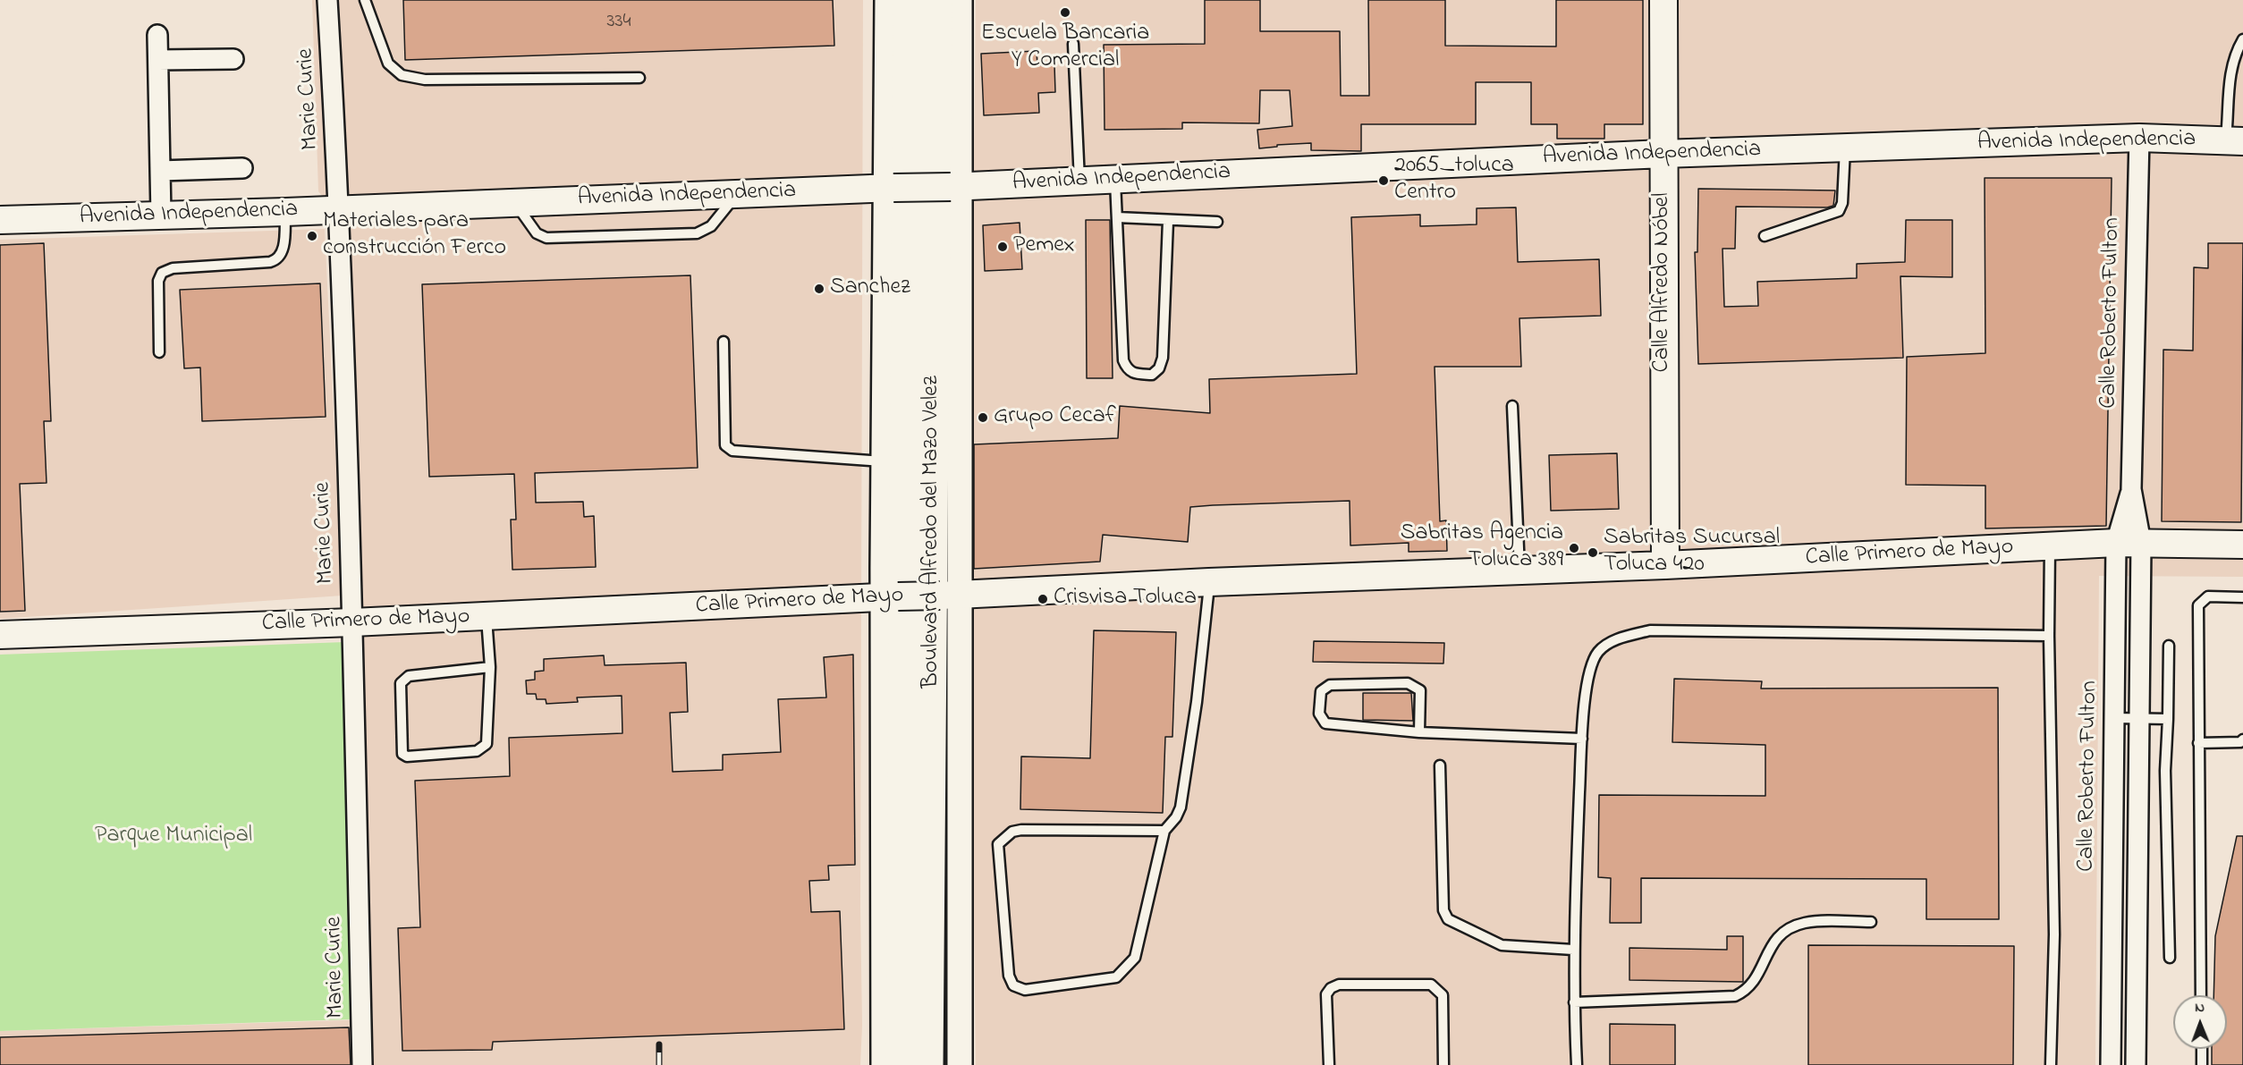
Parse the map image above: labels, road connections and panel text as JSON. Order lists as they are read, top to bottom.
{
  "streets": {
    "main road": [
      "Avenida Independencia",
      "Calle Alfredo Nóbel",
      "Boulevard Alfredo del Mazo Velez",
      "Calle Primero de Mayo"
    ],
    "street": ["Marie Curie", "Calle Roberto Fulton"]
  },
  "crossings": [
    ["Marie Curie", "Avenida Independencia"],
    ["Marie Curie", "Calle Primero de Mayo"],
    ["Avenida Independencia", "Calle Alfredo Nóbel"],
    ["Avenida Independencia", "Calle Roberto Fulton"],
    ["Avenida Independencia", "Boulevard Alfredo del Mazo Velez"],
    ["Calle Alfredo Nóbel", "Calle Primero de Mayo"],
    ["Calle Roberto Fulton", "Calle Primero de Mayo"],
    ["Boulevard Alfredo del Mazo Velez", "Calle Primero de Mayo"]
  ],
  "parks": ["Parque Municipal"],
  "places": [
    "Escuela Bancaria Y Comercial",
    "2065_toluca Centro",
    "Materiales para construcción Ferco",
    "Pemex",
    "Sanchez",
    "Grupo Cecaf",
    "Sabritas Agencia Toluca 389",
    "Sabritas Sucursal Toluca 420",
    "Crisvisa Toluca"
  ],
  "house_numbers": ["334"],
  "north": "top"
}
